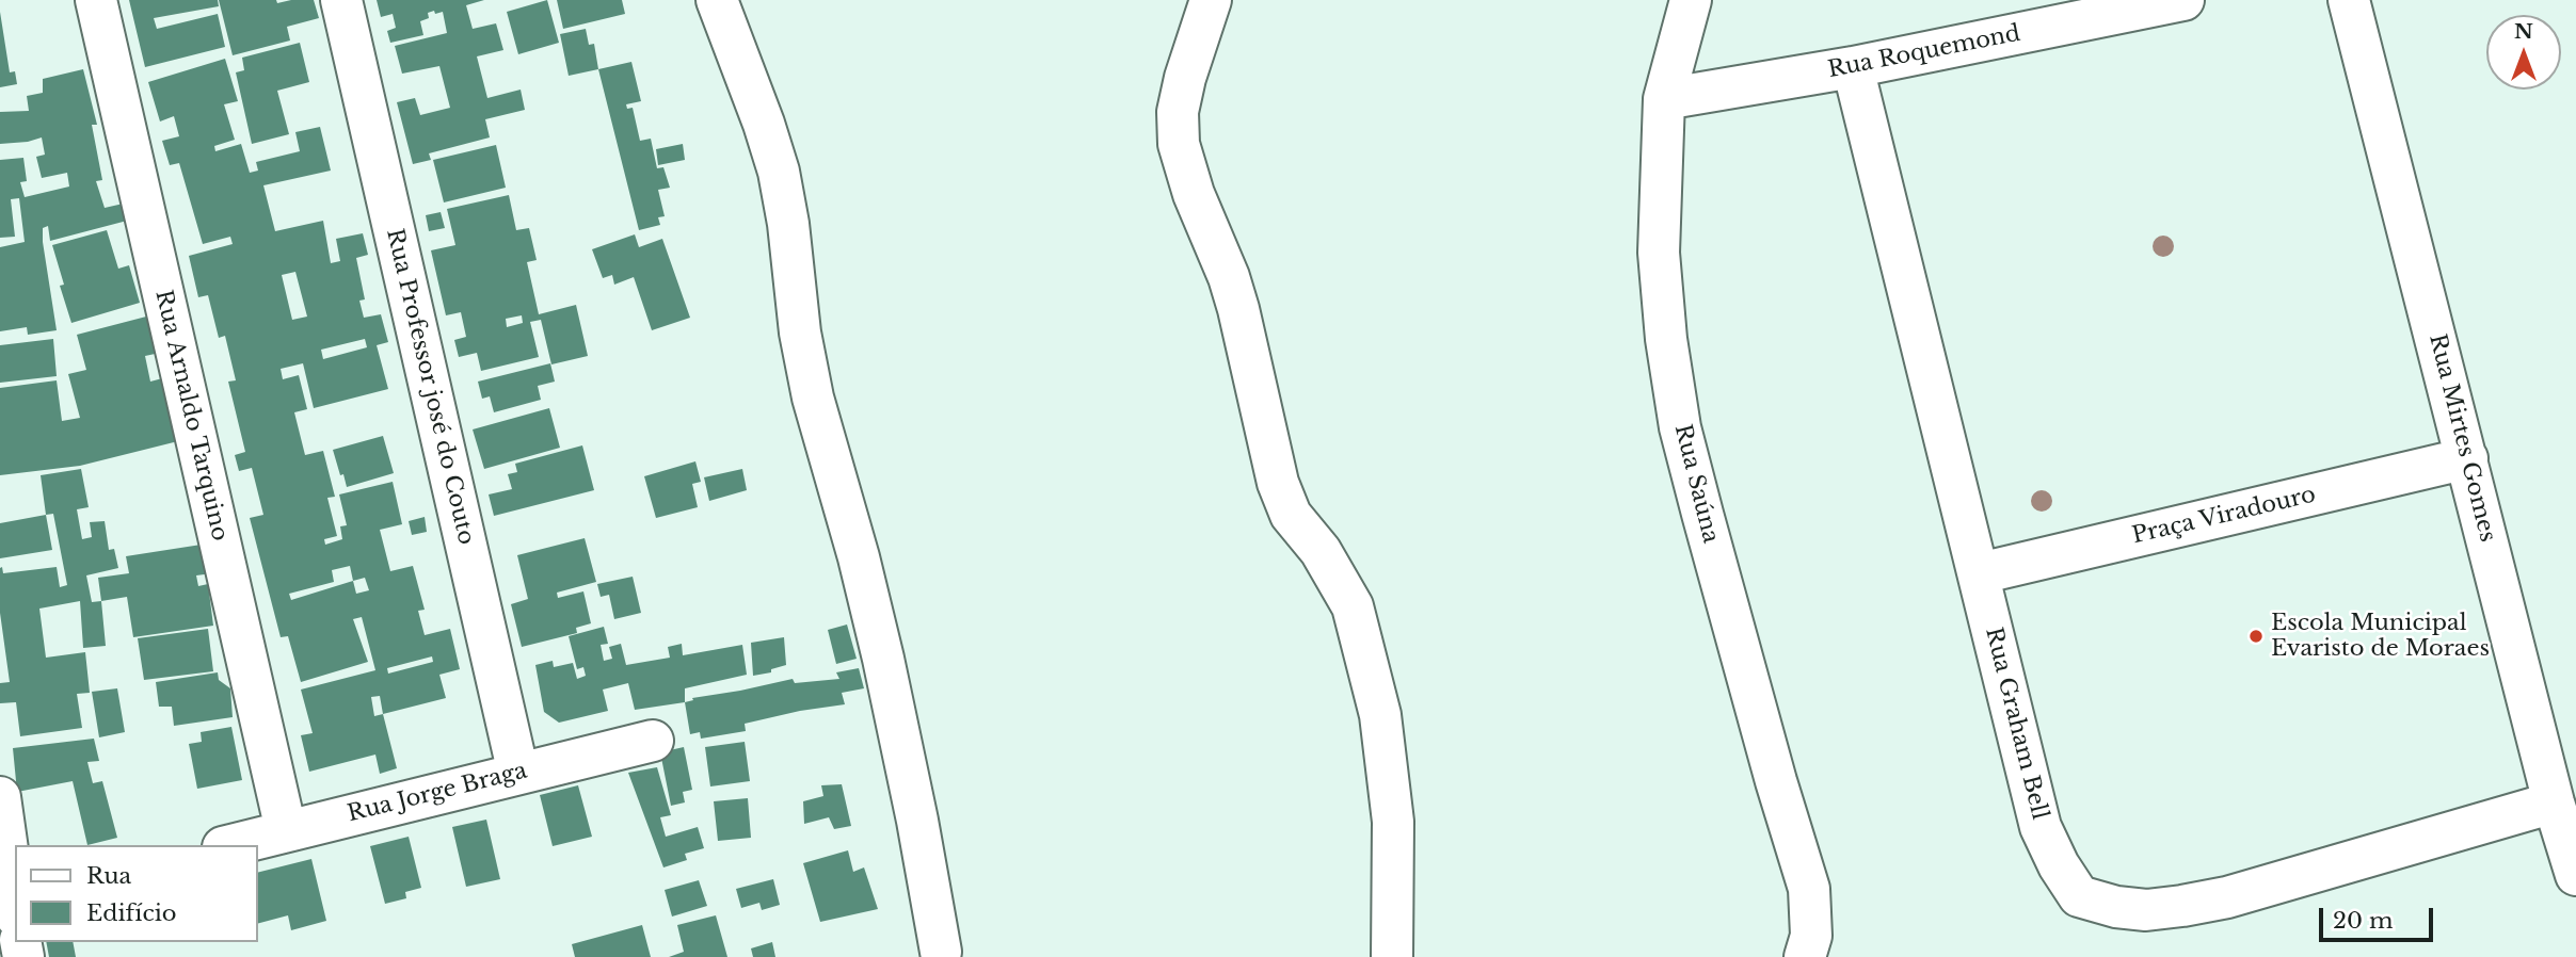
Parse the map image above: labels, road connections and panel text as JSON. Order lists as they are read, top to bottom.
{
  "streets": {
    "street": [
      "Rua Roquemond",
      "Rua Professor josé do Couto",
      "Rua Arnaldo Tarquino",
      "Rua Mirtes Gomes",
      "Rua Saúna",
      "Praça Viradouro",
      "Rua Graham Bell",
      "Rua Jorge Braga"
    ]
  },
  "crossings": [
    ["Rua Roquemond", "Rua Saúna"],
    ["Rua Roquemond", "Rua Graham Bell"],
    ["Rua Professor josé do Couto", "Rua Jorge Braga"],
    ["Rua Arnaldo Tarquino", "Rua Jorge Braga"],
    ["Rua Mirtes Gomes", "Praça Viradouro"],
    ["Rua Mirtes Gomes", "Rua Graham Bell"],
    ["Praça Viradouro", "Rua Graham Bell"]
  ],
  "places": ["Escola Municipal Evaristo de Moraes"],
  "legend": ["Rua", "Edifício"],
  "scale_bar": "20 m",
  "north": "top"
}
